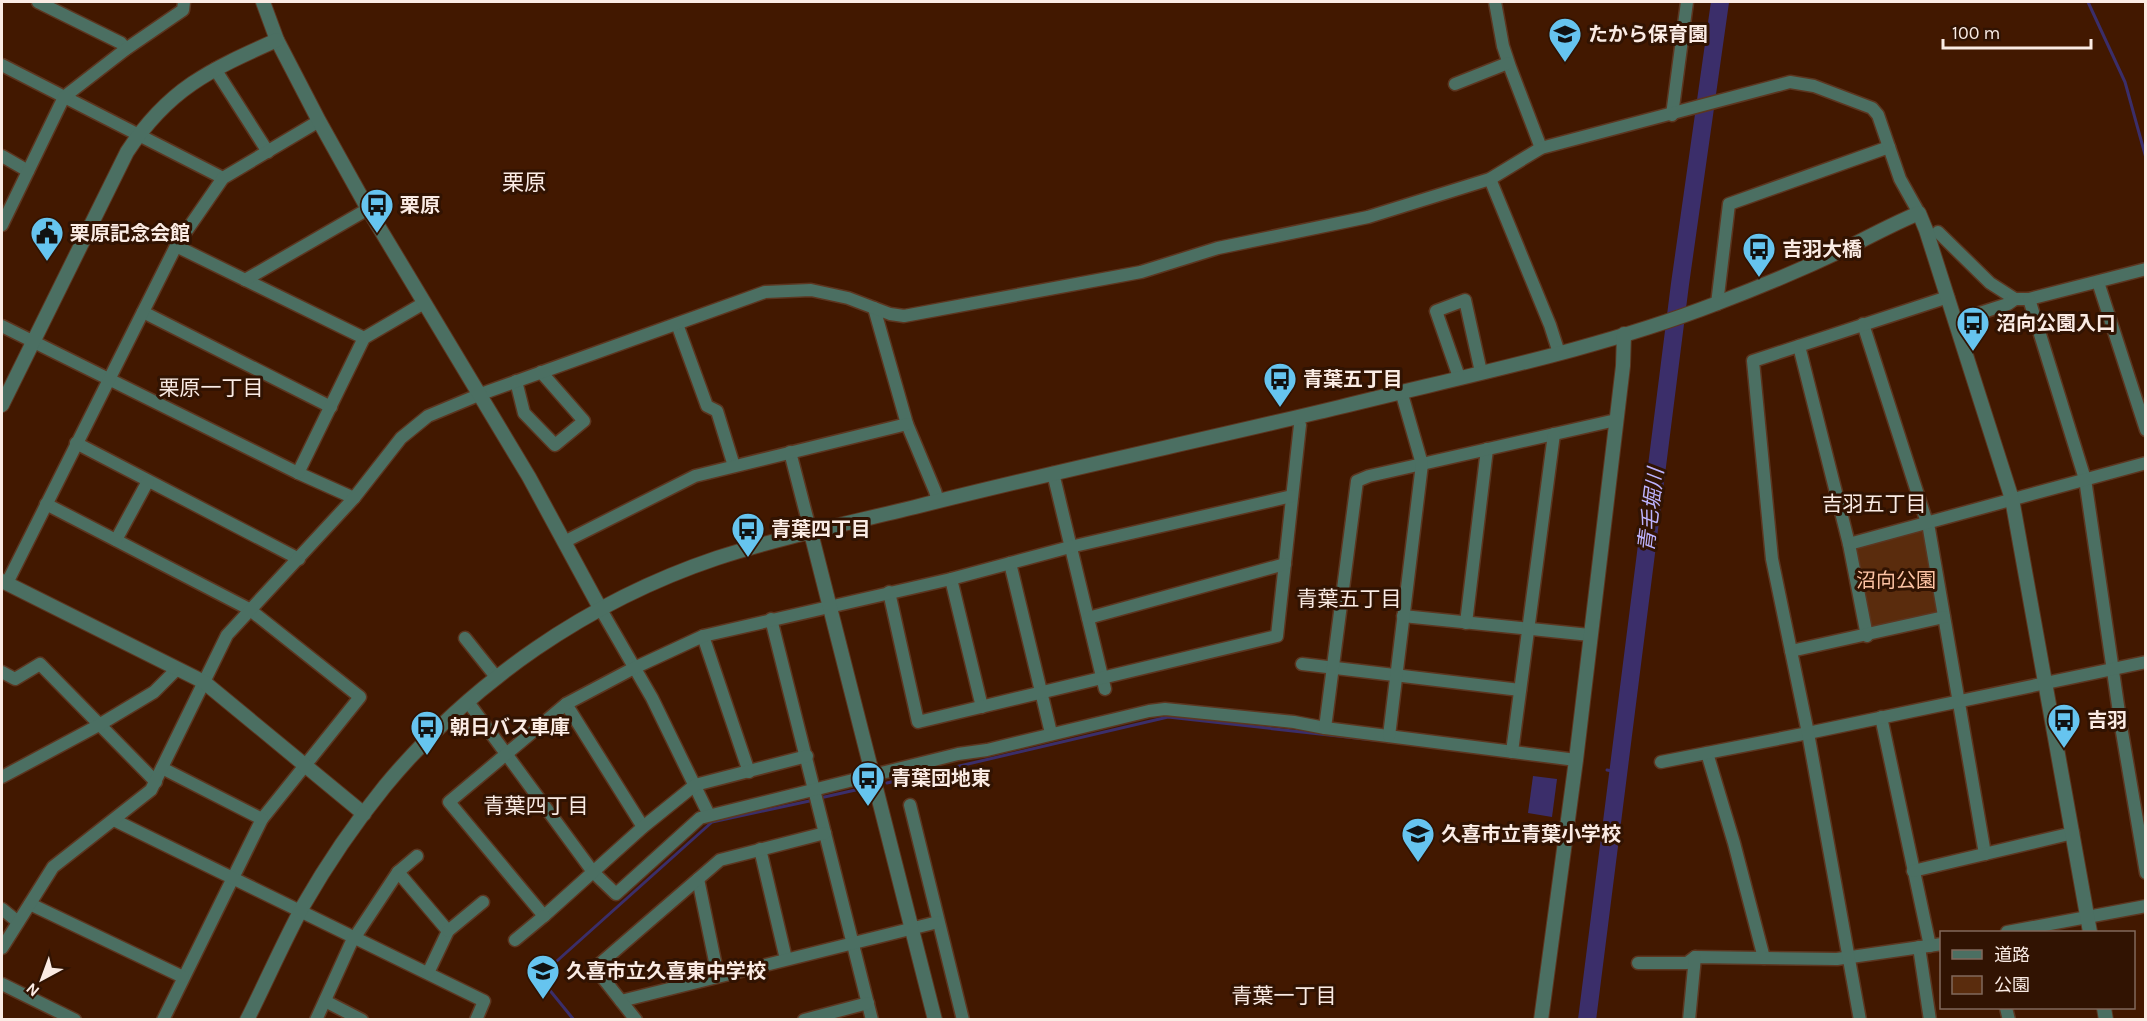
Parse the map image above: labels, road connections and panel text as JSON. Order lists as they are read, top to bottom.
{
  "districts": [
    "栗原",
    "栗原一丁目",
    "吉羽五丁目",
    "青葉五丁目",
    "青葉四丁目",
    "青葉一丁目"
  ],
  "water": ["青毛堀川"],
  "parks": ["沼向公園"],
  "places": {
    "school or university": ["たから保育園", "久喜市立青葉小学校", "久喜市立久喜東中学校"],
    "bus stop": [
      "栗原",
      "吉羽大橋",
      "沼向公園入口",
      "青葉五丁目",
      "青葉四丁目",
      "吉羽",
      "朝日バス車庫",
      "青葉団地東"
    ],
    "public building": ["栗原記念会館"]
  },
  "legend": ["道路", "公園"],
  "scale_bar": "100 m",
  "north": "bottom left"
}
